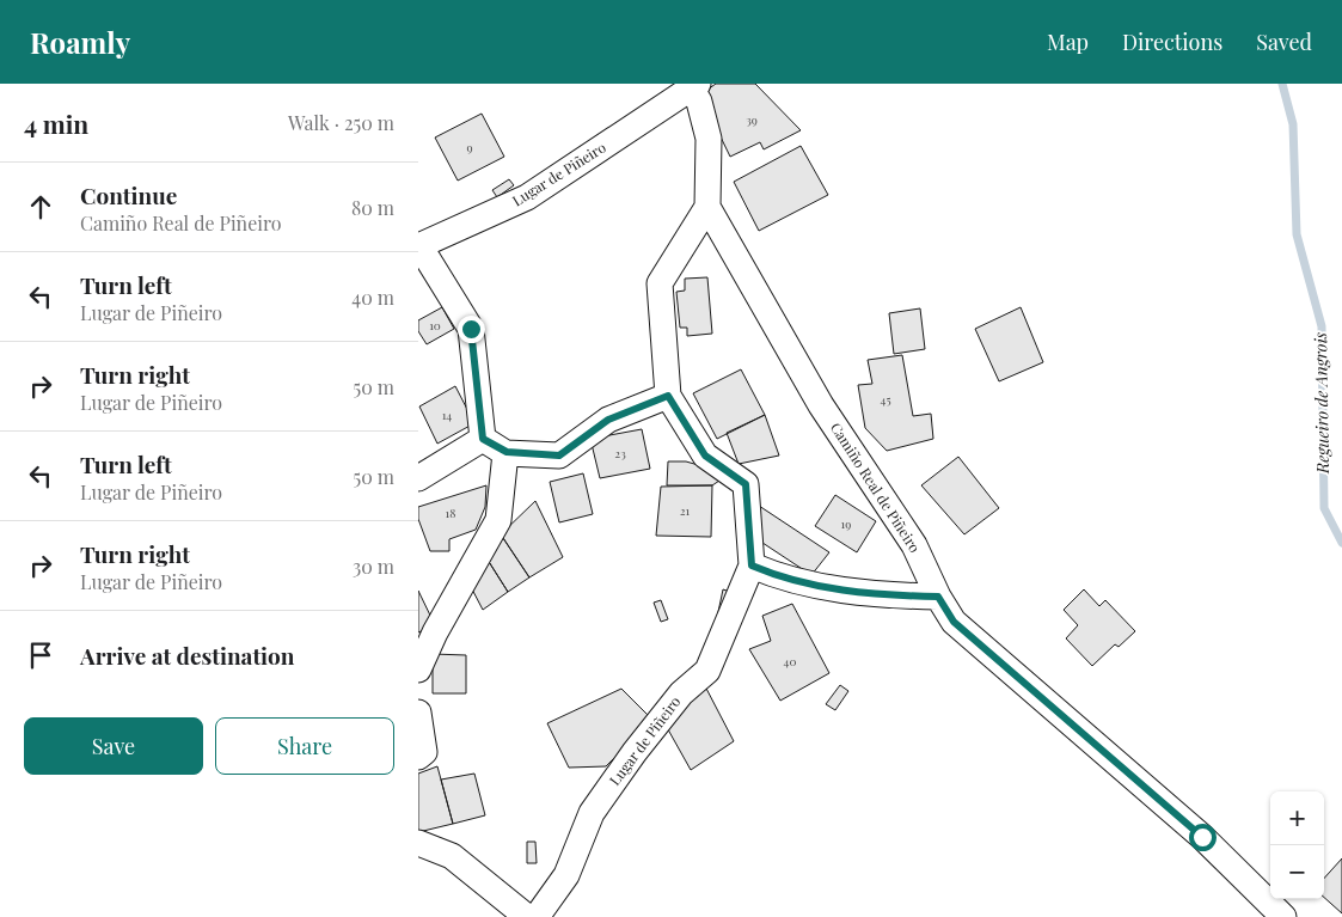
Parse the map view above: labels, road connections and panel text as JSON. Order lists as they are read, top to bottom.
{
  "streets": {
    "street": ["Lugar de Piñeiro", "Camiño Real de Piñeiro"]
  },
  "crossings": [
    ["Lugar de Piñeiro", "Camiño Real de Piñeiro"]
  ],
  "water": ["Regueiro de Angrois"],
  "house_numbers": [
    "39",
    "9",
    "10",
    "45",
    "14",
    "23",
    "21",
    "18",
    "19",
    "40"
  ],
  "page": {
    "header": "Roamly",
    "nav": ["Map", "Directions", "Saved"],
    "heading": ["4 min", "Walk · 250 m"],
    "list": [
      ["Continue", "Camiño Real de Piñeiro", "80 m"],
      ["Turn left", "Lugar de Piñeiro", "40 m"],
      ["Turn right", "Lugar de Piñeiro", "50 m"],
      ["Turn left", "Lugar de Piñeiro", "50 m"],
      ["Turn right", "Lugar de Piñeiro", "30 m"],
      "Arrive at destination"
    ],
    "buttons": ["Save", "Share"],
    "map_buttons": ["+", "−"]
  }
}
